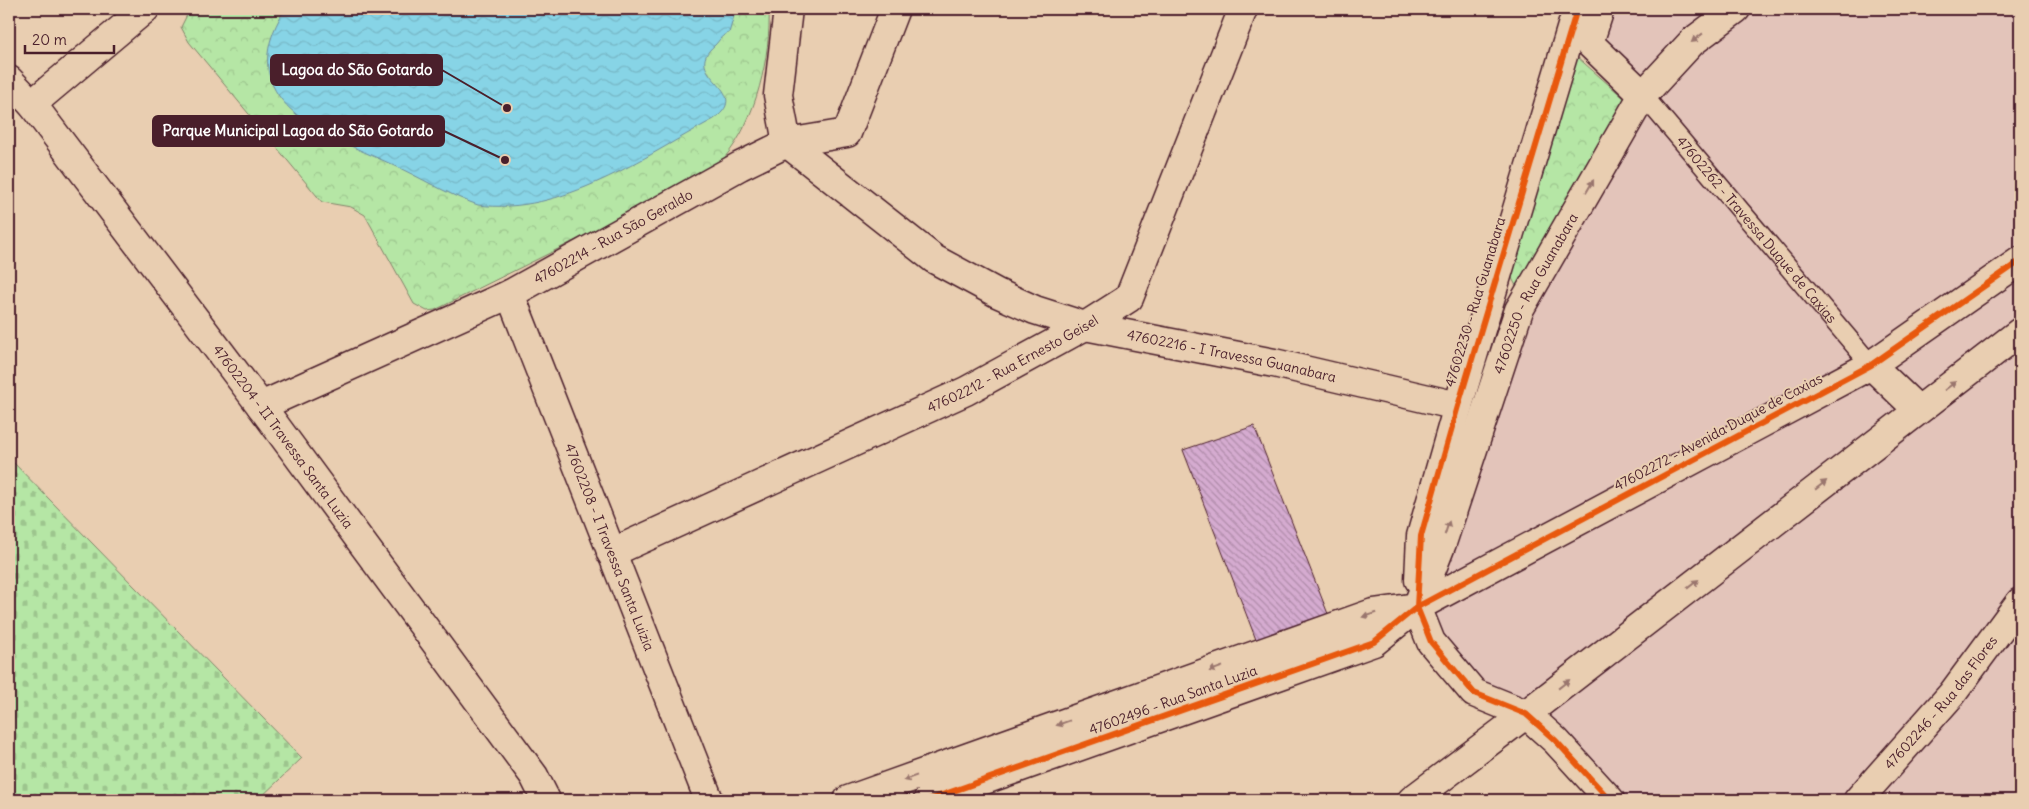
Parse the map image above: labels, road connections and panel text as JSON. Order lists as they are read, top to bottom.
{
  "streets": {
    "street": [
      "47602214 - Rua São Geraldo",
      "47602250 - Rua Guanabara",
      "47602230 - Rua Guanabara",
      "47602216 - I Travessa Guanabara",
      "47602212 - Rua Ernesto Geisel",
      "47602272 - Avenida Duque de Caxias",
      "47602204 - II Travessa Santa Luzia",
      "47602208 - I Travessa Santa Luizia",
      "47602496 - Rua Santa Luzia",
      "47602246 - Rua das Flores"
    ],
    "lane": ["47602262 - Travessa Duque de Caxias"]
  },
  "crossings": [
    ["47602262 - Travessa Duque de Caxias", "47602250 - Rua Guanabara"],
    ["47602262 - Travessa Duque de Caxias", "47602272 - Avenida Duque de Caxias"],
    ["47602214 - Rua São Geraldo", "47602216 - I Travessa Guanabara"],
    ["47602214 - Rua São Geraldo", "47602204 - II Travessa Santa Luzia"],
    ["47602214 - Rua São Geraldo", "47602208 - I Travessa Santa Luizia"],
    ["47602250 - Rua Guanabara", "47602230 - Rua Guanabara"],
    ["47602250 - Rua Guanabara", "47602272 - Avenida Duque de Caxias"],
    ["47602250 - Rua Guanabara", "47602496 - Rua Santa Luzia"],
    ["47602230 - Rua Guanabara", "47602216 - I Travessa Guanabara"],
    ["47602230 - Rua Guanabara", "47602272 - Avenida Duque de Caxias"],
    ["47602230 - Rua Guanabara", "47602496 - Rua Santa Luzia"],
    ["47602216 - I Travessa Guanabara", "47602212 - Rua Ernesto Geisel"],
    ["47602212 - Rua Ernesto Geisel", "47602208 - I Travessa Santa Luizia"],
    ["47602272 - Avenida Duque de Caxias", "47602496 - Rua Santa Luzia"]
  ],
  "places": ["Lagoa do São Gotardo", "Parque Municipal Lagoa do São Gotardo"],
  "scale_bar": "20 m"
}
